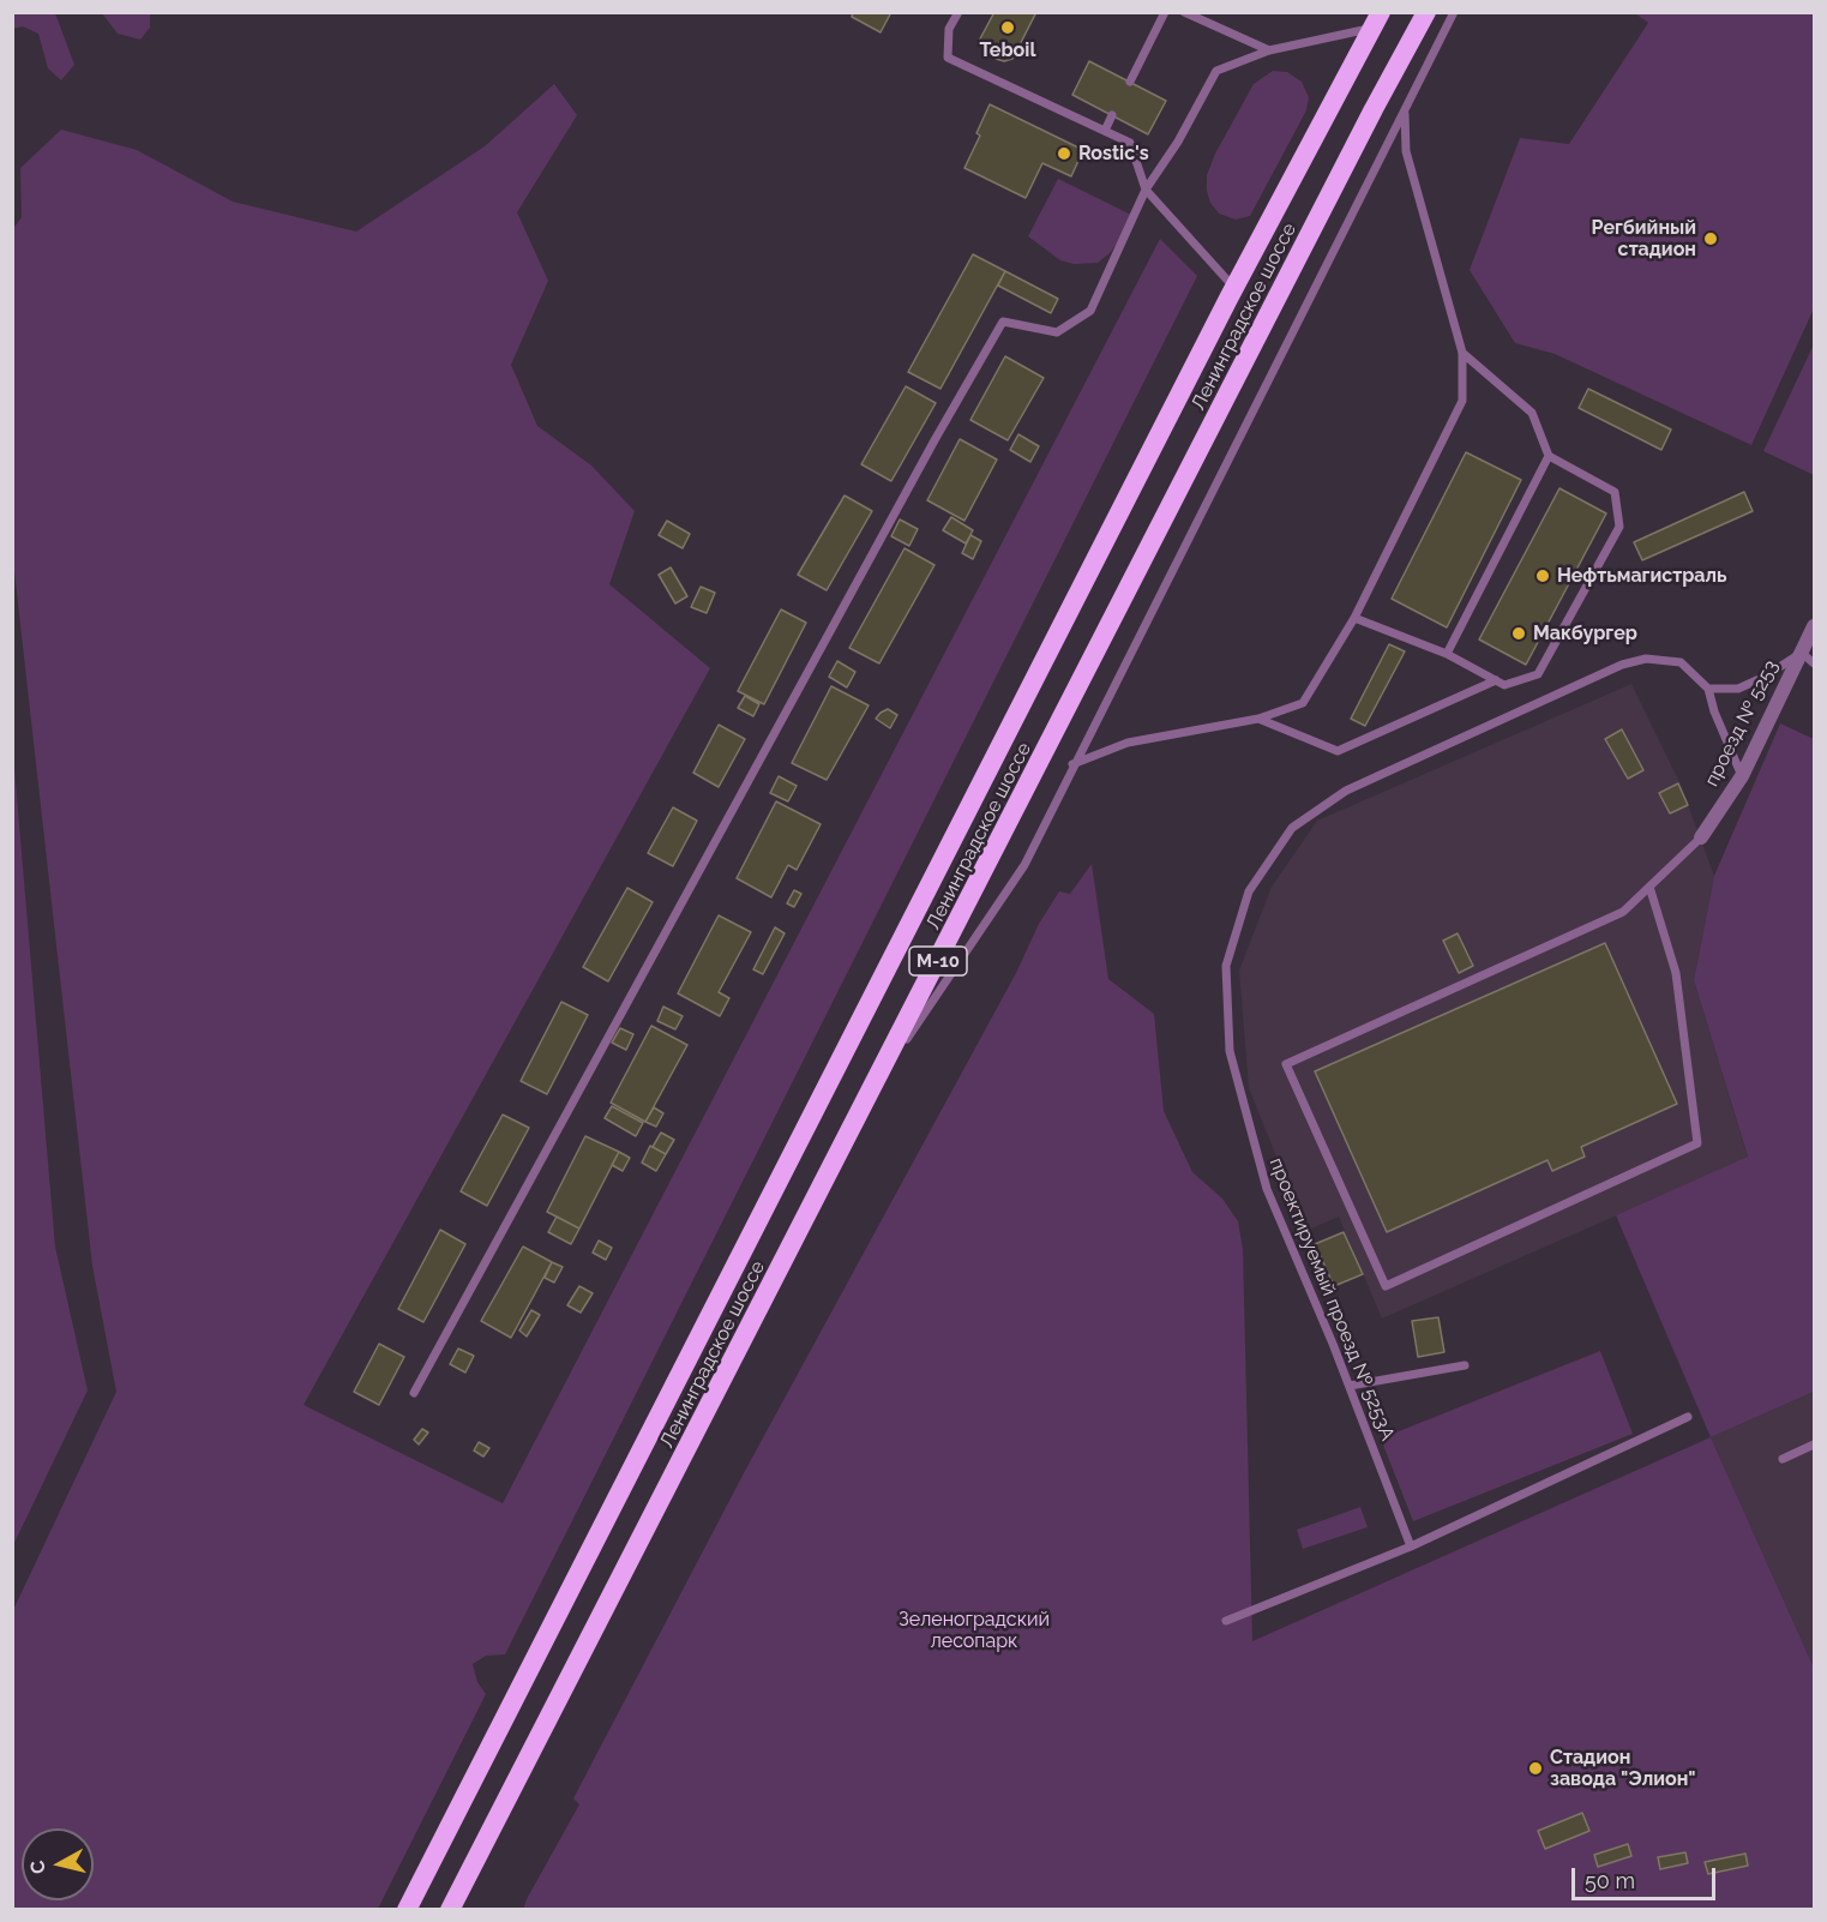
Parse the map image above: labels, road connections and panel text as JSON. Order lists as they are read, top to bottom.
{
  "streets": {
    "highway": ["Ленинградское шоссе", "М-10"],
    "street": ["проезд № 5253"],
    "lane": ["проектируемый проезд № 5253А"]
  },
  "parks": ["Зеленоградский лесопарк"],
  "places": [
    "Teboil",
    "Rostic's",
    "Регбийный стадион",
    "Нефтьмагистраль",
    "Макбургер",
    "Стадион завода \"Элион\""
  ],
  "scale_bar": "50 m",
  "north": "left"
}
